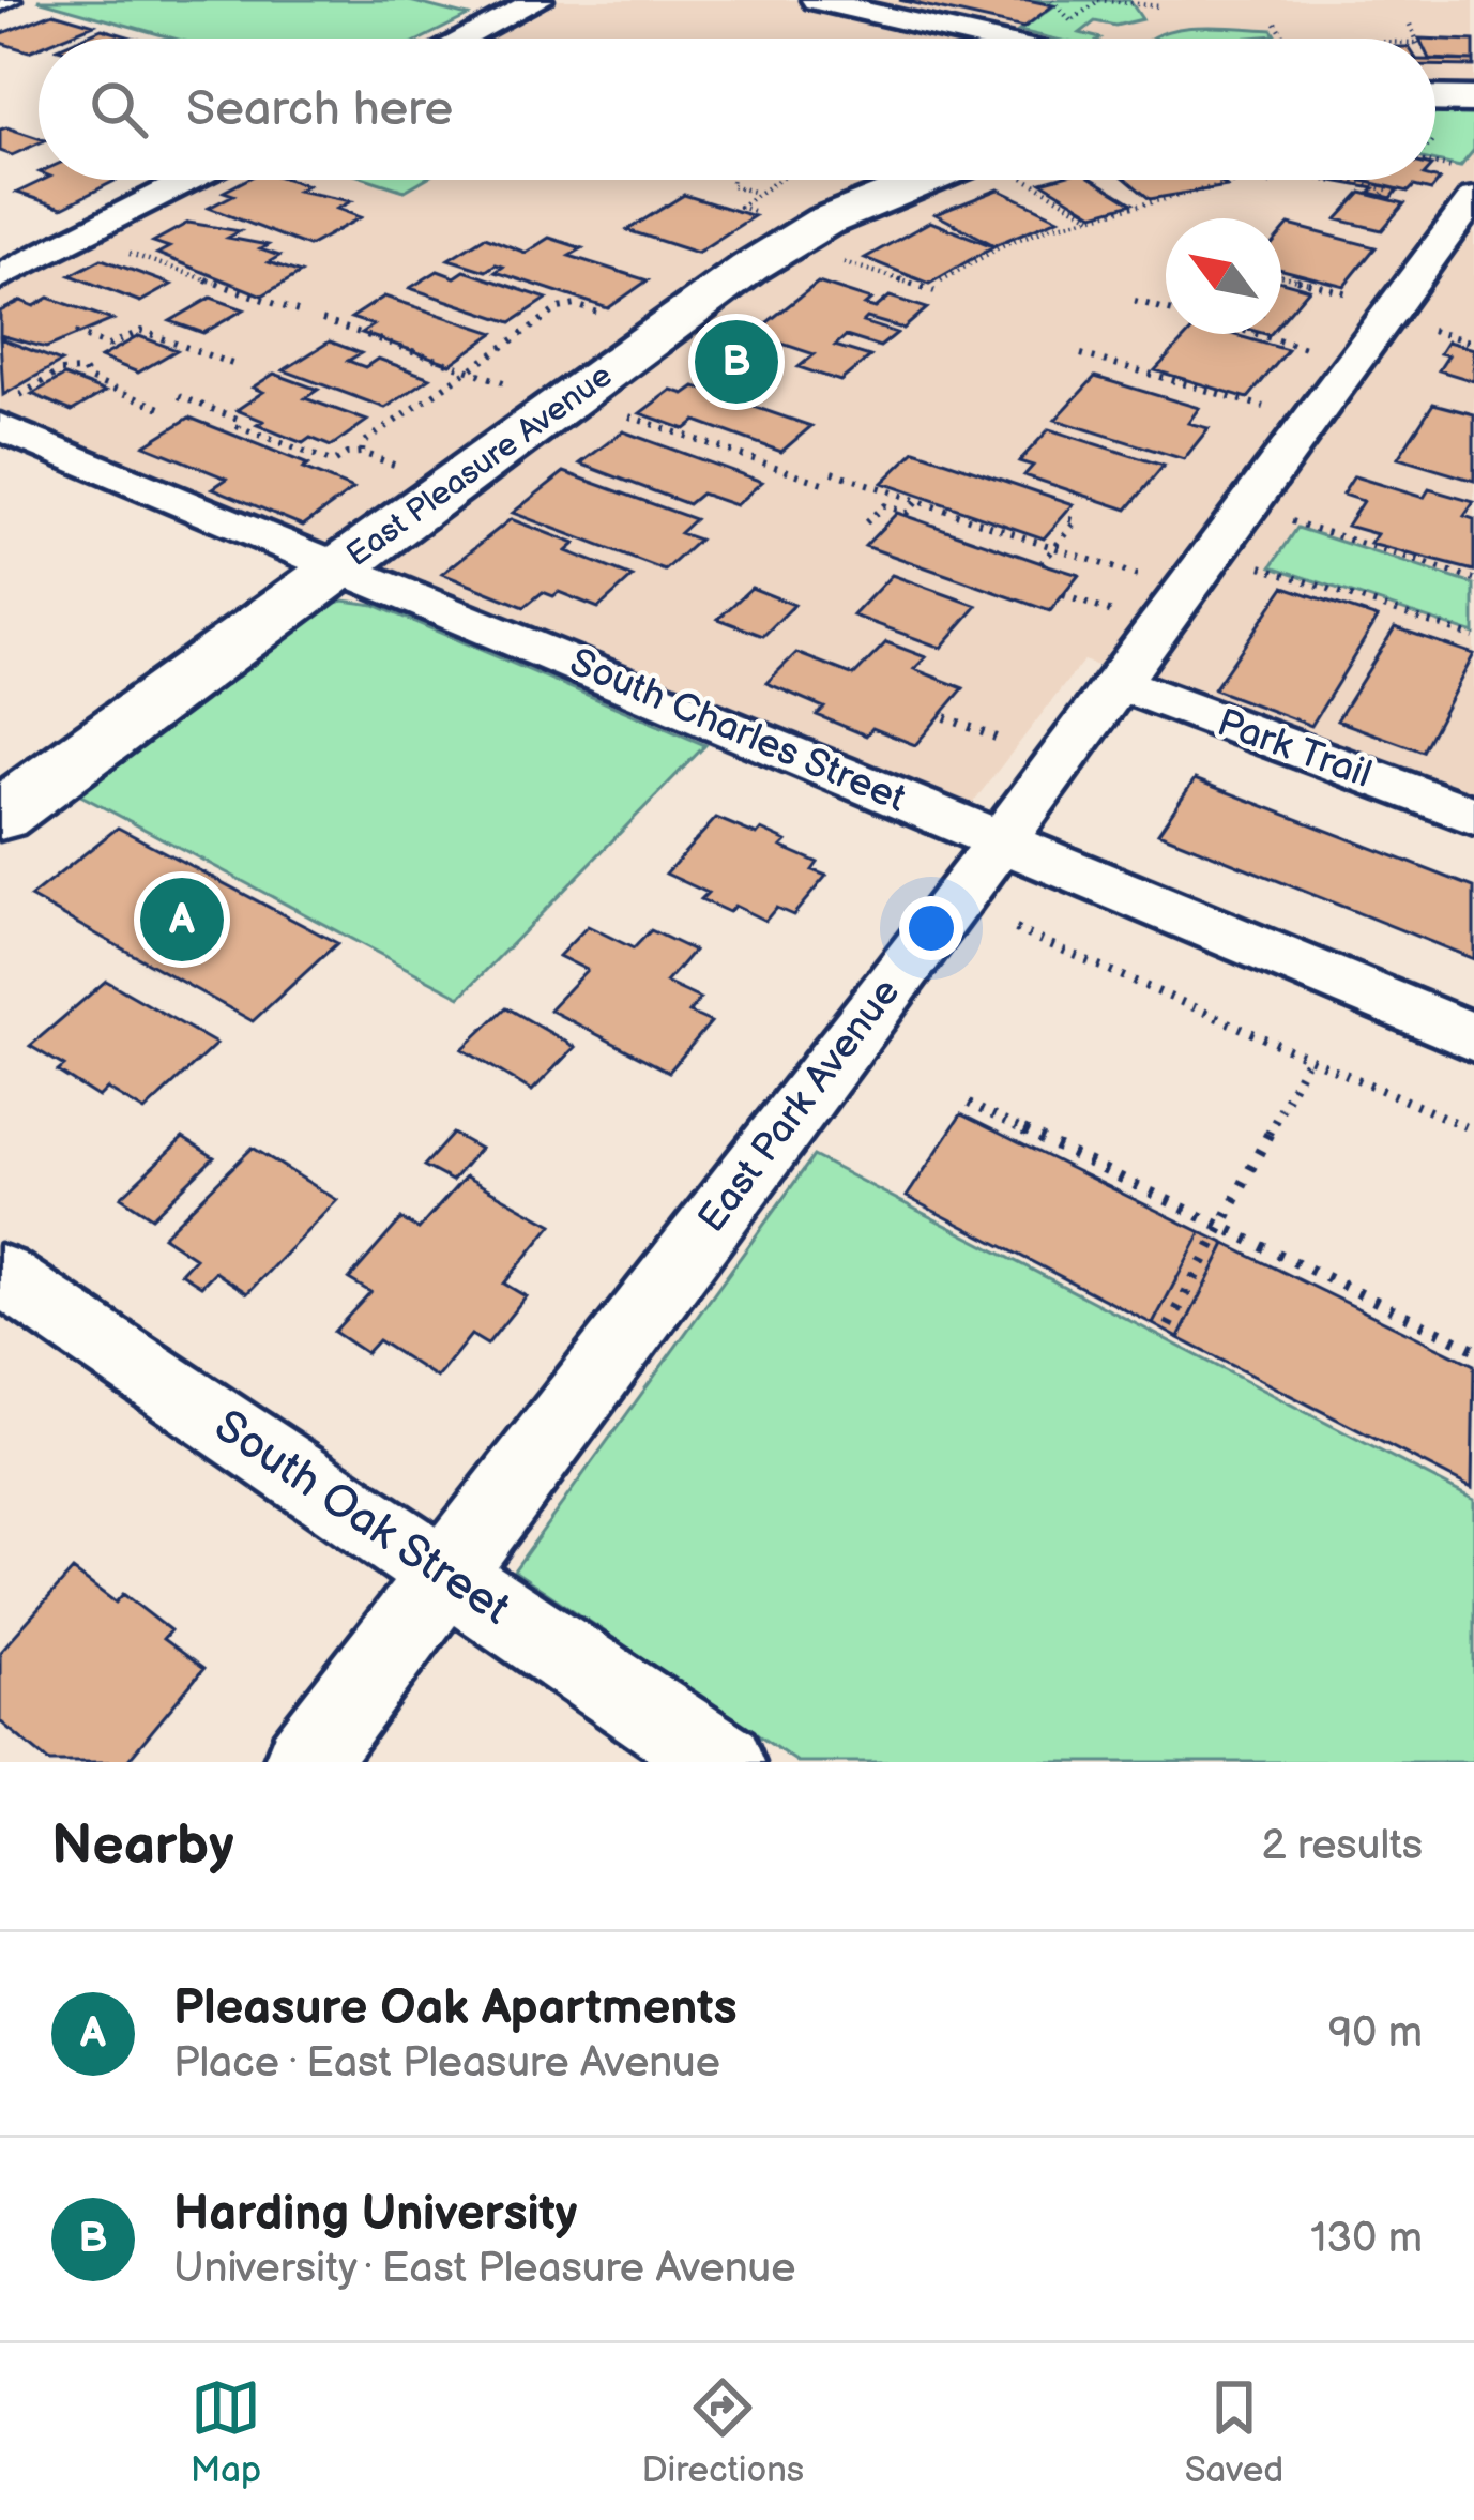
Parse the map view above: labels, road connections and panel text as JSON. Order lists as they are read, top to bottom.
{
  "streets": {
    "street": [
      "East Pleasure Avenue",
      "South Charles Street",
      "Park Trail",
      "East Park Avenue",
      "South Oak Street"
    ]
  },
  "crossings": [
    ["East Pleasure Avenue", "South Charles Street"],
    ["South Charles Street", "East Park Avenue"],
    ["Park Trail", "East Park Avenue"],
    ["East Park Avenue", "South Oak Street"]
  ],
  "north": "top left",
  "page": {
    "search": "Search here",
    "pins": ["B", "A"],
    "heading": ["Nearby", "2 results"],
    "list": [
      {
        "mark": "A",
        "name": "Pleasure Oak Apartments",
        "note": "Place · East Pleasure Avenue",
        "value": "90 m"
      },
      {
        "mark": "B",
        "name": "Harding University",
        "note": "University · East Pleasure Avenue",
        "value": "130 m"
      }
    ],
    "nav": ["Map", "Directions", "Saved"]
  }
}
